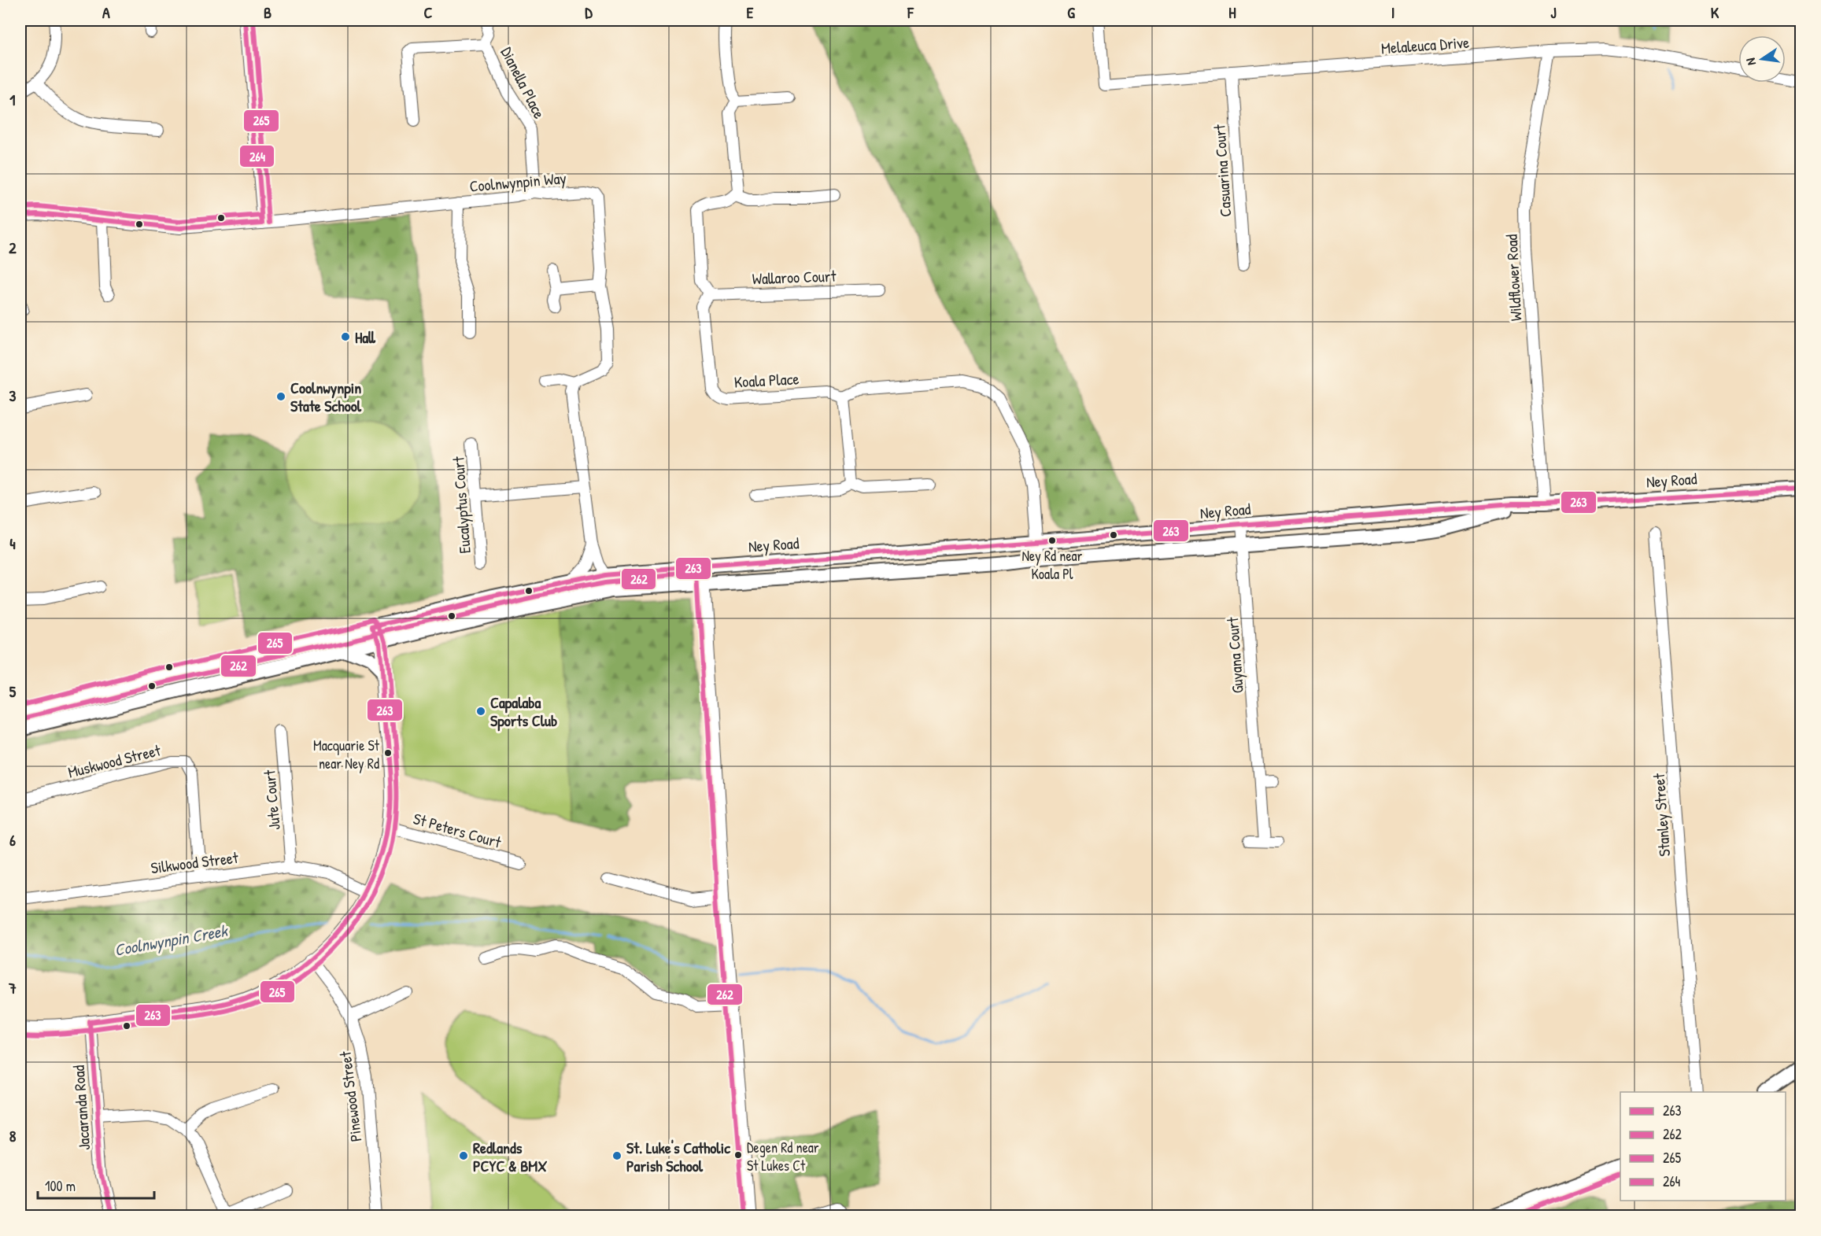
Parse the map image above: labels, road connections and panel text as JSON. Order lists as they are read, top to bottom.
{
  "streets": {
    "main road": ["Ney Road"],
    "street": [
      "Melaleuca Drive",
      "Dianella Place",
      "Casuarina Court",
      "Coolnwynpin Way",
      "Wallaroo Court",
      "Wildflower Road",
      "Koala Place",
      "Eucalyptus Court",
      "Guyana Court",
      "Muskwood Street",
      "Jute Court",
      "Stanley Street",
      "St Peters Court",
      "Silkwood Street",
      "Pinewood Street",
      "Jacaranda Road"
    ]
  },
  "crossings": [
    ["Melaleuca Drive", "Casuarina Court"],
    ["Melaleuca Drive", "Wildflower Road"],
    ["Dianella Place", "Coolnwynpin Way"],
    ["Wallaroo Court", "Koala Place"],
    ["Wildflower Road", "Ney Road"],
    ["Koala Place", "Ney Road"],
    ["Ney Road", "Guyana Court"],
    ["Muskwood Street", "Silkwood Street"],
    ["Jute Court", "Silkwood Street"]
  ],
  "water": ["Coolnwynpin Creek"],
  "places": [
    "Hall",
    "Coolnwynpin State School",
    "Ney Rd near Koala Pl",
    "Capalaba Sports Club",
    "Macquarie St near Ney Rd",
    "Degen Rd near St Lukes Ct",
    "Redlands PCYC & BMX",
    "St. Luke's Catholic Parish School"
  ],
  "lines": [
    "transit line 265",
    "transit line 264",
    "transit line 263",
    "transit line 262"
  ],
  "legend": [
    "263",
    "262",
    "265",
    "264"
  ],
  "scale_bar": "100 m",
  "north": "left",
  "grid": {
    "columns": [
      "A",
      "B",
      "C",
      "D",
      "E",
      "F",
      "G",
      "H",
      "I",
      "J",
      "K"
    ],
    "rows": [
      "1",
      "2",
      "3",
      "4",
      "5",
      "6",
      "7",
      "8"
    ]
  }
}
